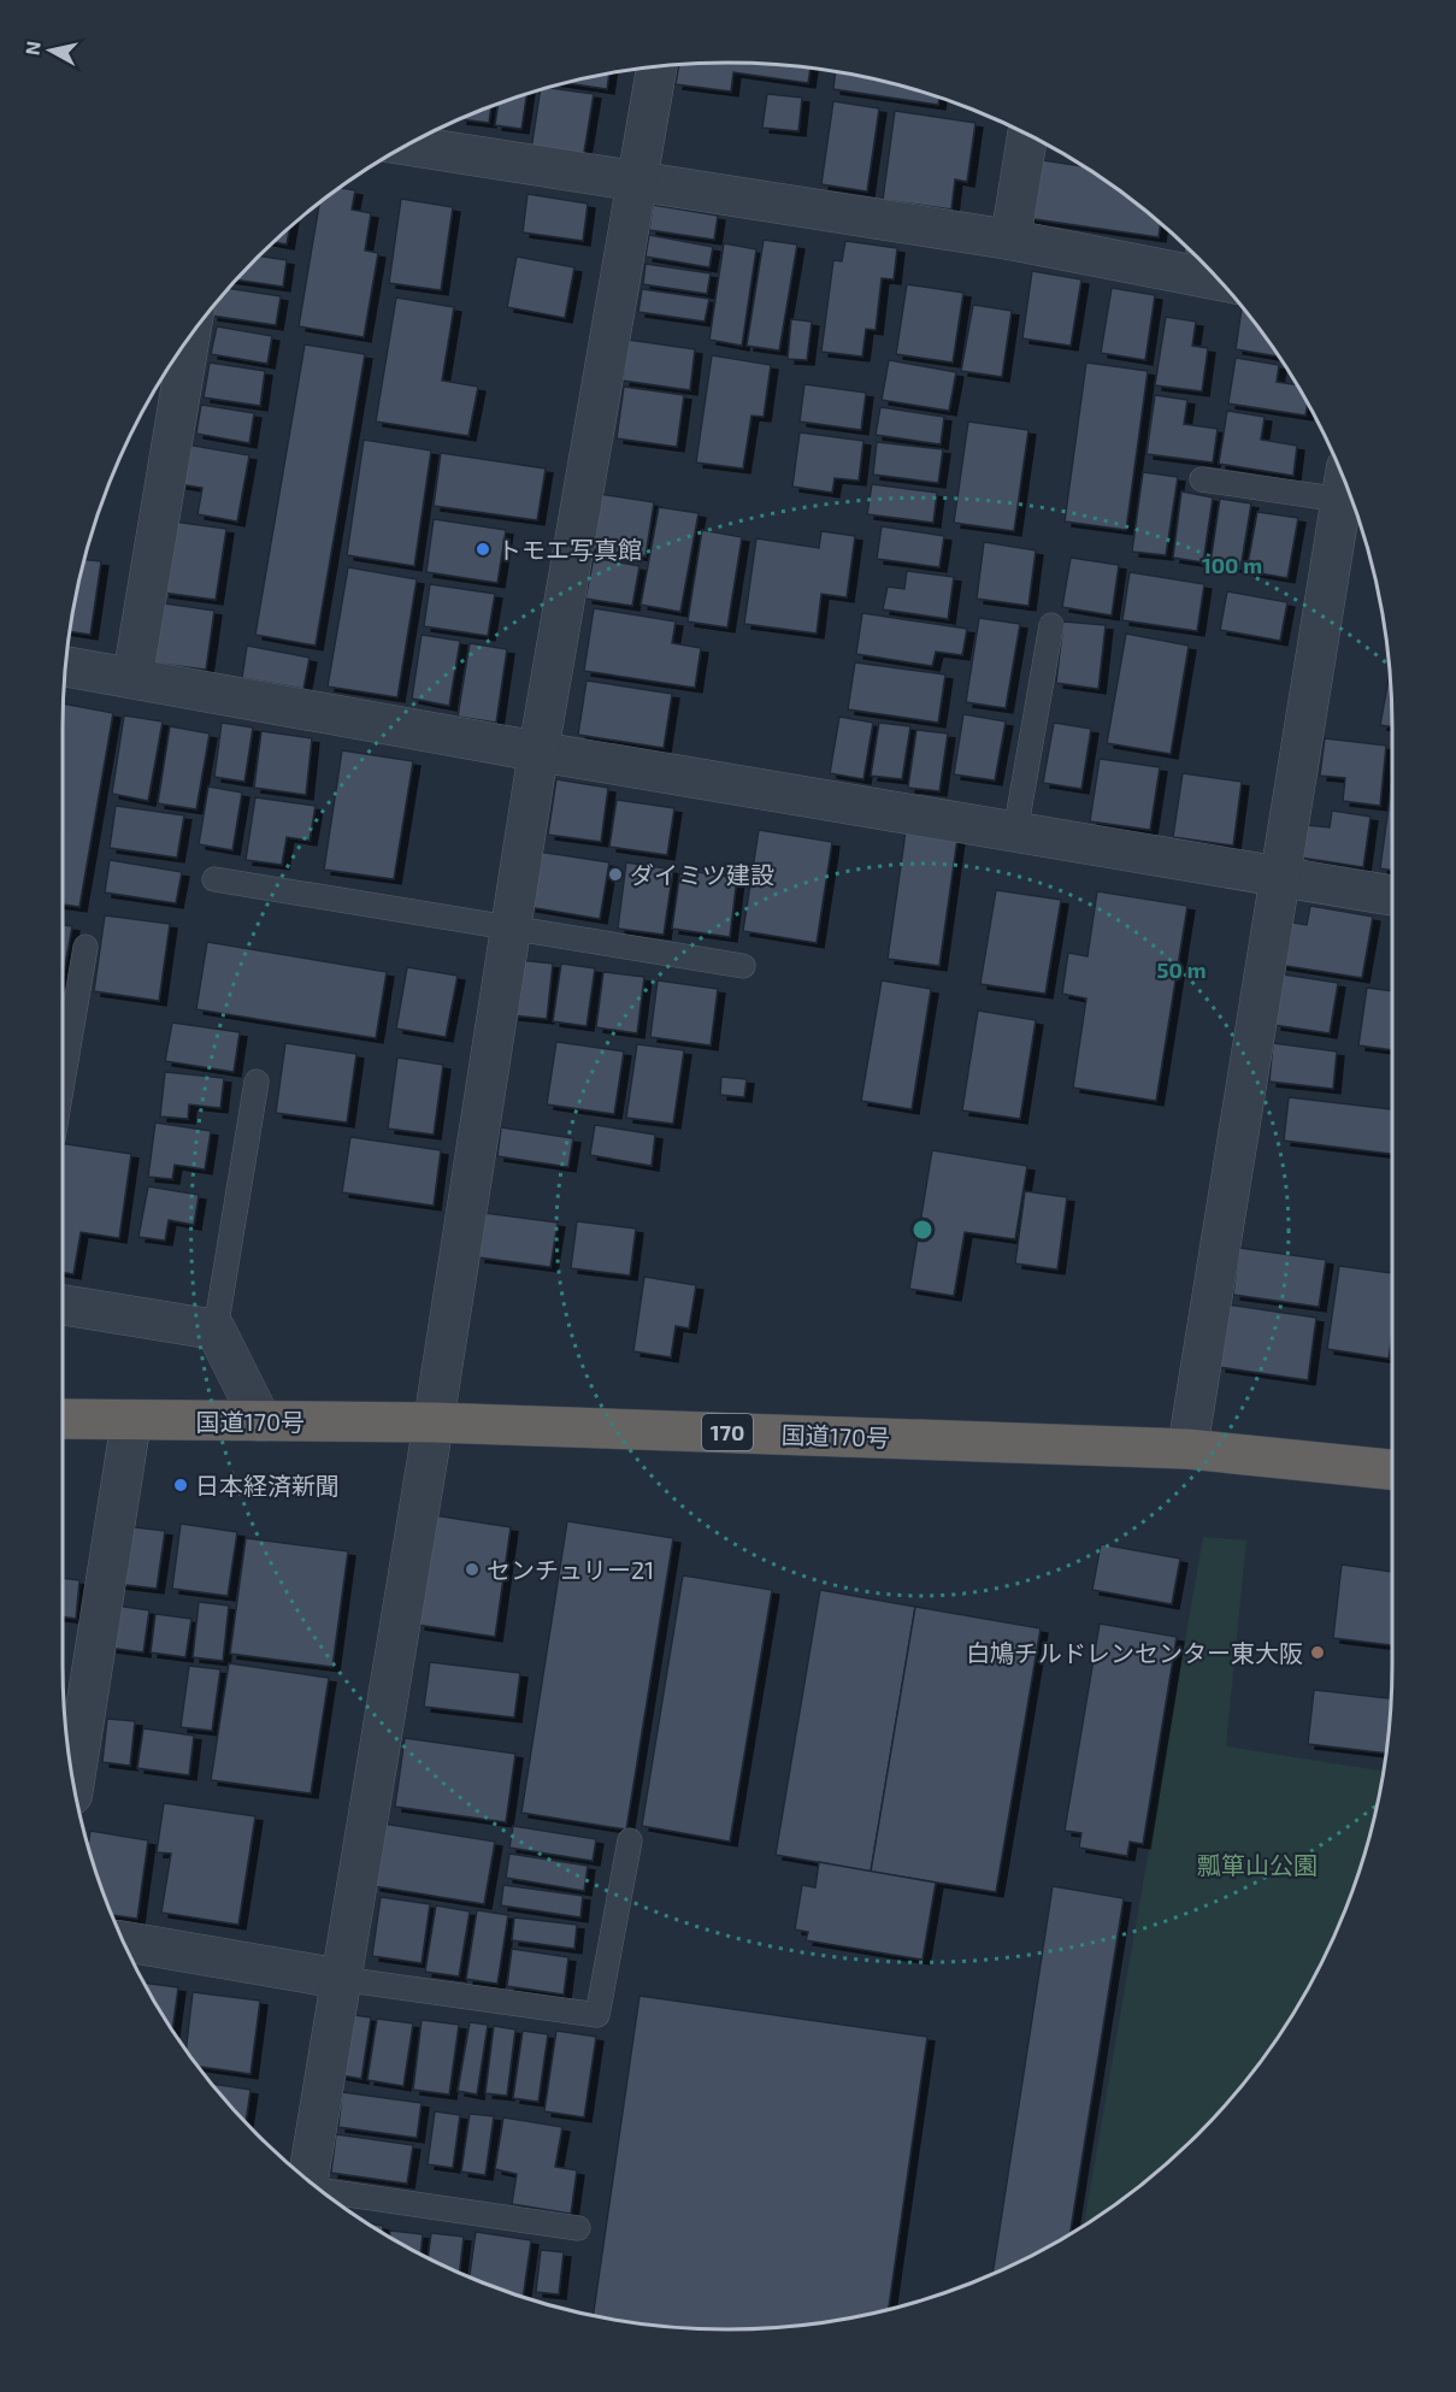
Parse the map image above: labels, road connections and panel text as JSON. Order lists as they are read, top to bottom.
{
  "streets": {
    "highway": ["国道170号", "170"]
  },
  "parks": ["瓢箪山公園"],
  "places": [
    "トモエ写真館",
    "ダイミツ建設",
    "日本経済新聞",
    "センチュリー21",
    "白鳩チルドレンセンター東大阪"
  ],
  "north": "left",
  "rings": ["100 m", "50 m"]
}
